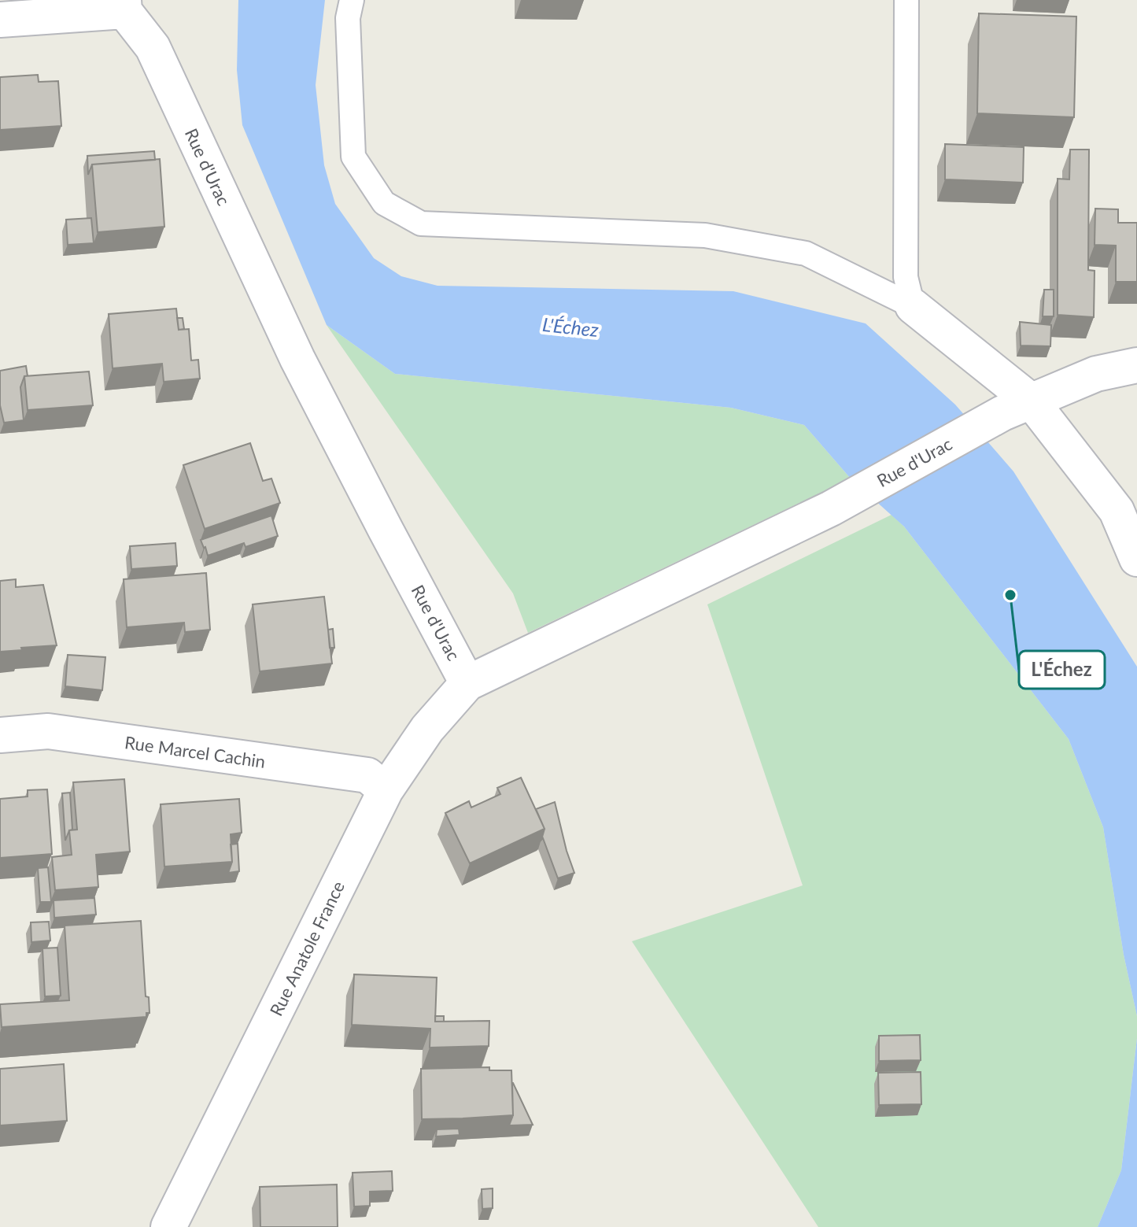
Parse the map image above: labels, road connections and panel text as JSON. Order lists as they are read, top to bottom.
{
  "streets": {
    "street": ["Rue d'Urac", "Rue Marcel Cachin", "Rue Anatole France"]
  },
  "crossings": [
    ["Rue d'Urac", "Rue Anatole France"],
    ["Rue Marcel Cachin", "Rue Anatole France"]
  ],
  "water": ["L'Échez"],
  "places": ["L'Échez"]
}
